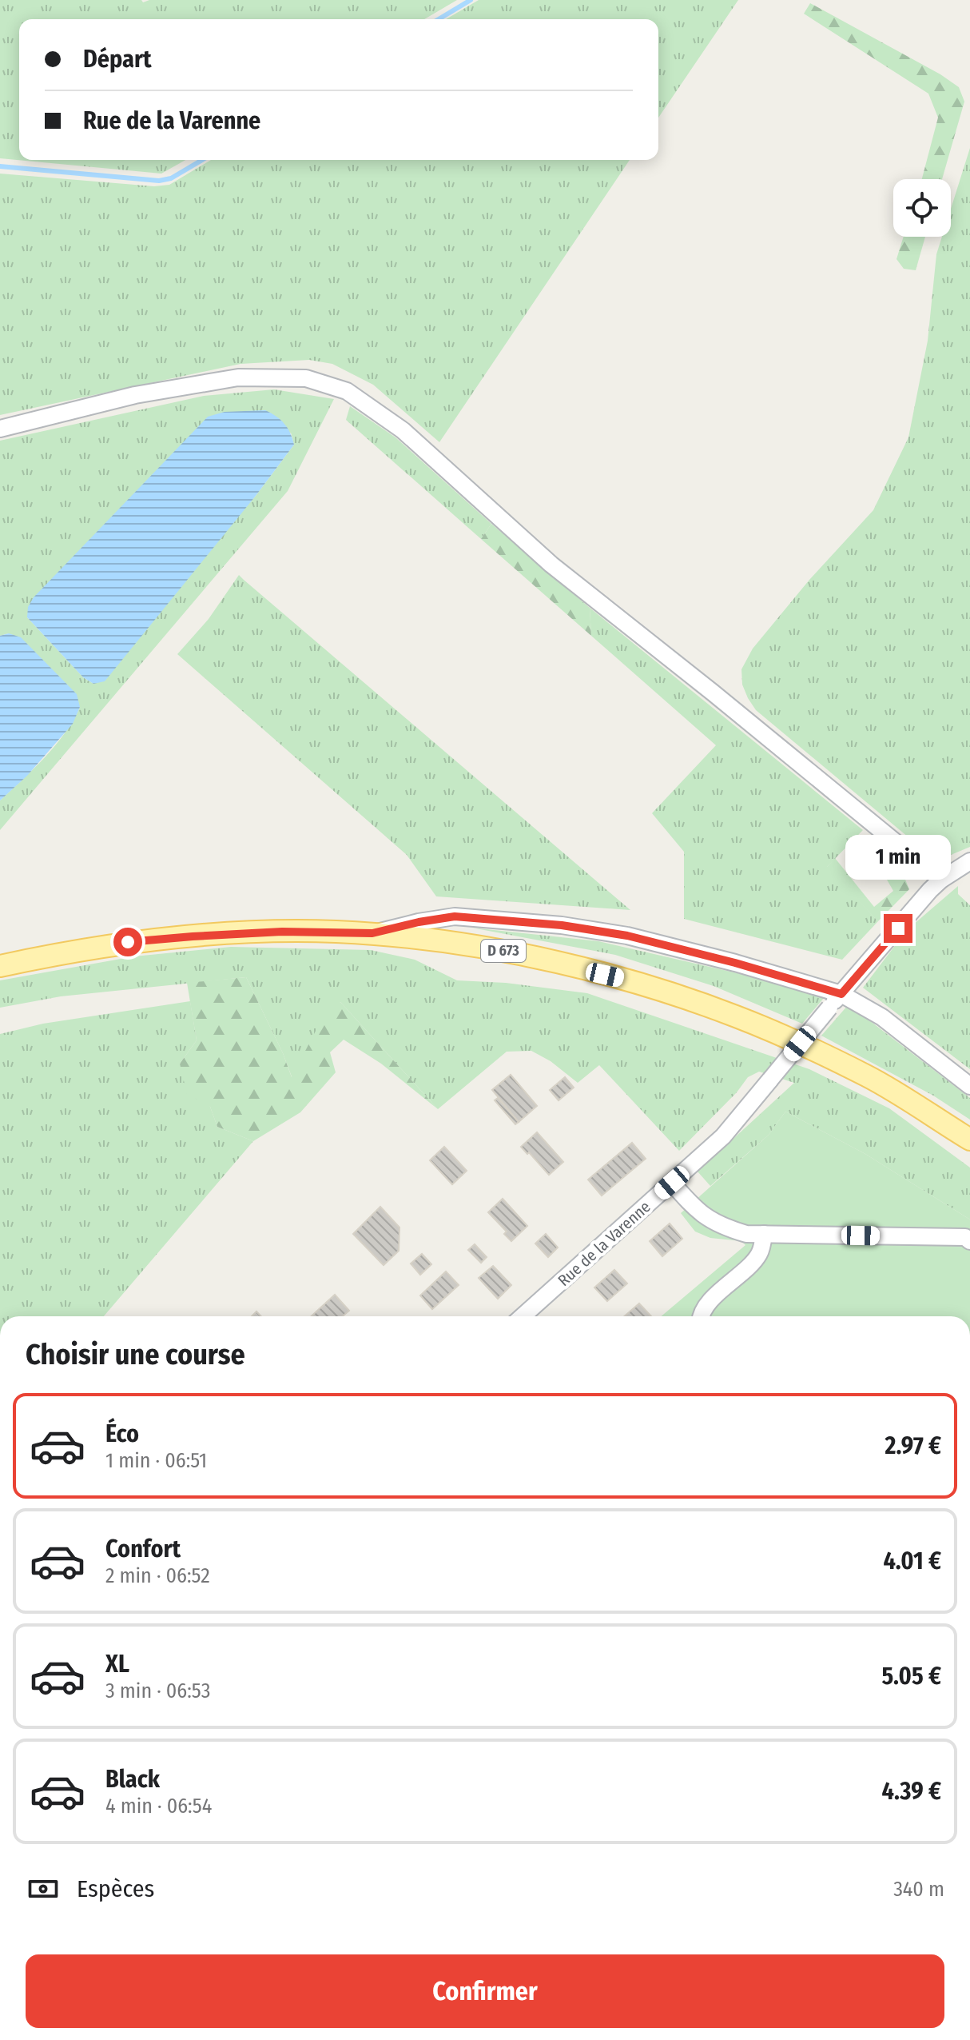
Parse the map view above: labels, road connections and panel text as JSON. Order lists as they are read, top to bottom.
{
  "streets": {
    "main road": ["D 673"],
    "street": ["Rue de la Varenne"]
  },
  "page": {
    "banner": ["Départ", "Rue de la Varenne"],
    "bubble": "1 min",
    "heading": "Choisir une course",
    "list": [
      {
        "name": "Éco",
        "note": "1 min · 06:51",
        "value": "2.97 €"
      },
      {
        "name": "Confort",
        "note": "2 min · 06:52",
        "value": "4.01 €"
      },
      {
        "name": "XL",
        "note": "3 min · 06:53",
        "value": "5.05 €"
      },
      {
        "name": "Black",
        "note": "4 min · 06:54",
        "value": "4.39 €"
      }
    ],
    "pay": ["Espèces", "340 m"],
    "buttons": "Confirmer"
  }
}
